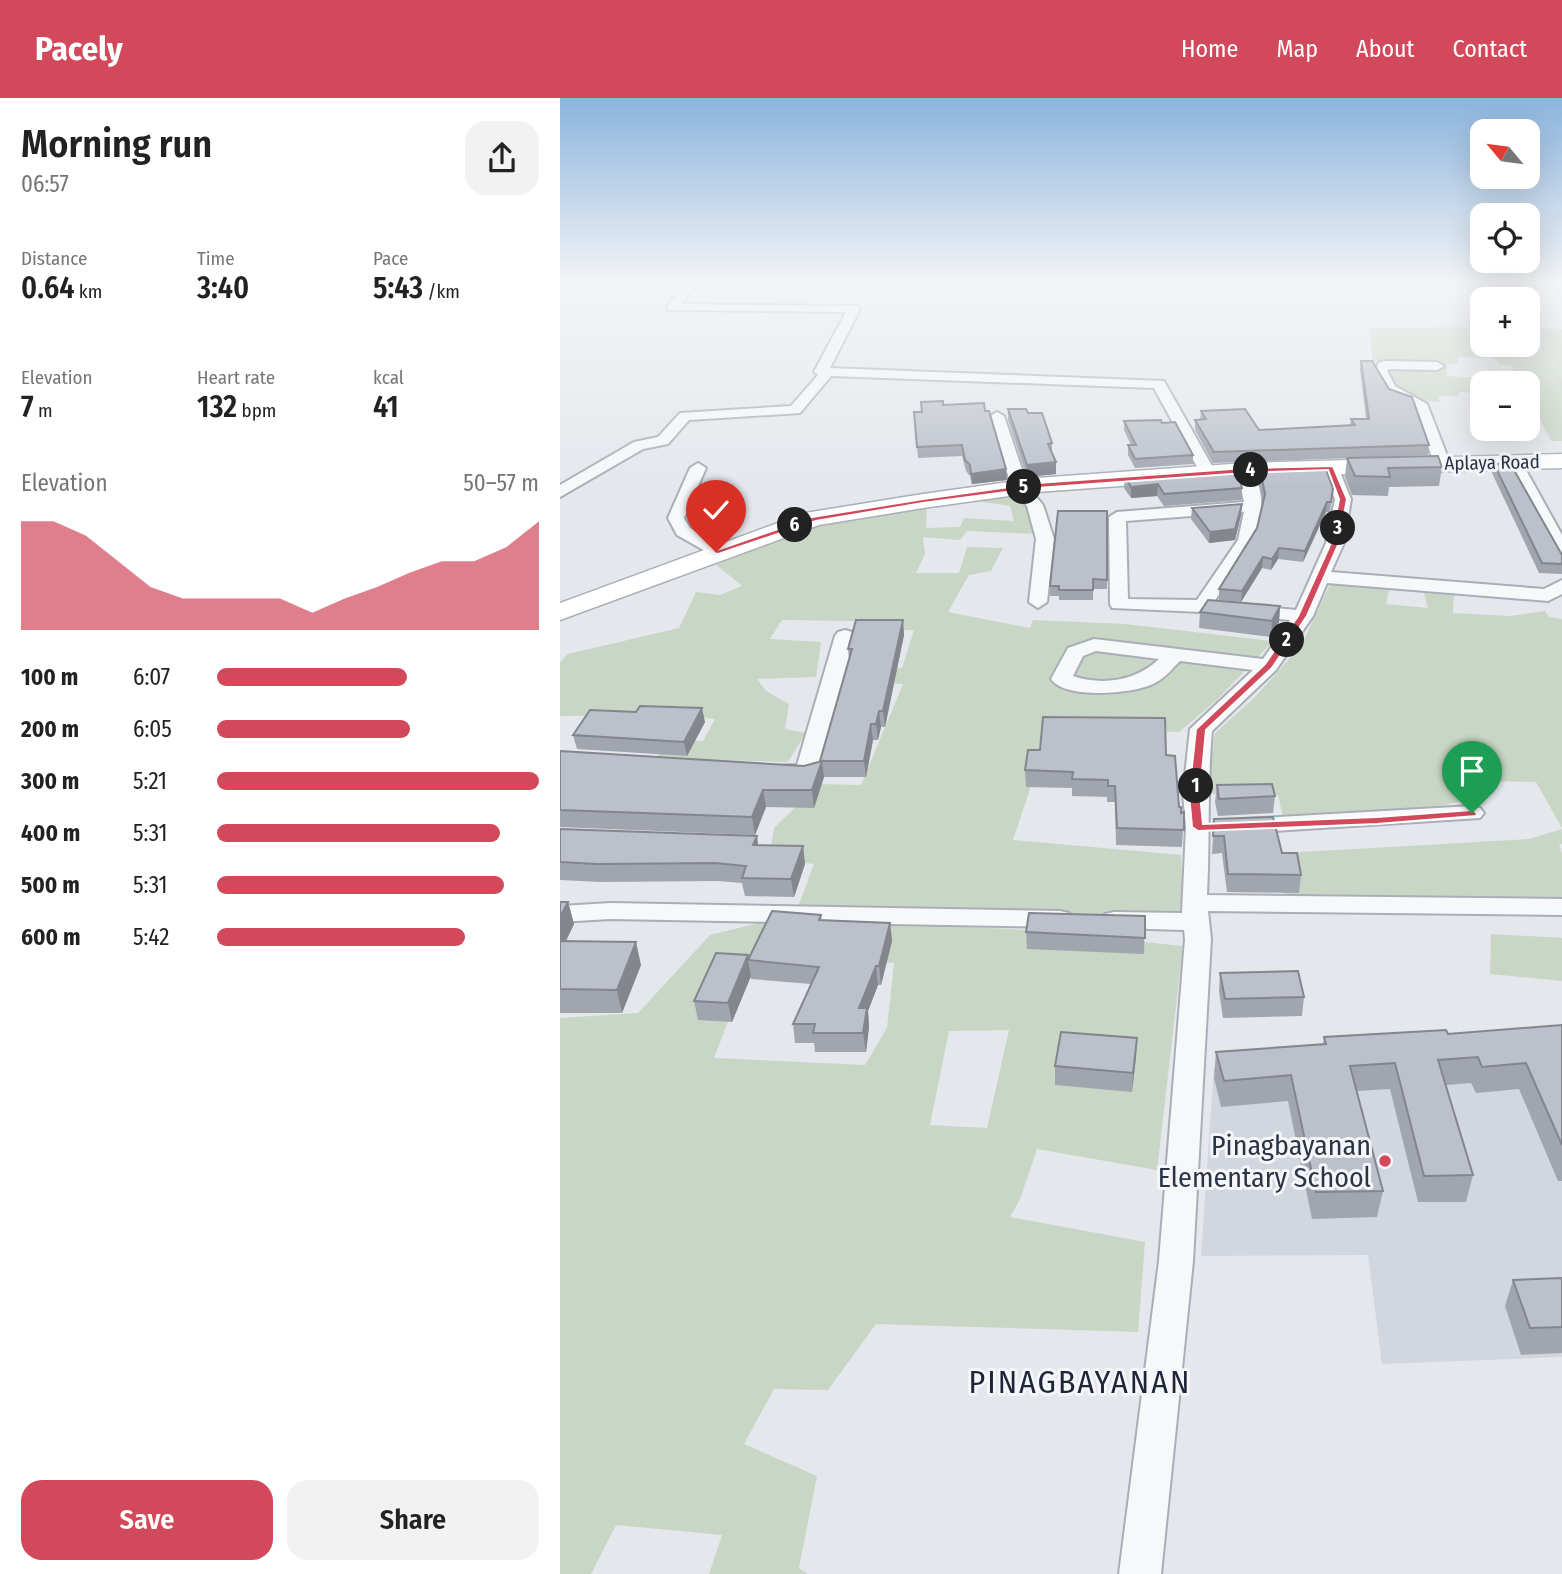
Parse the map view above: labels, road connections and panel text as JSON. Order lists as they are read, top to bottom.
{
  "streets": {
    "street": ["Aplaya Road"]
  },
  "districts": ["PINAGBAYANAN"],
  "places": ["Pinagbayanan Elementary School"],
  "north": "top left",
  "page": {
    "header": "Pacely",
    "nav": [
      "Home",
      "Map",
      "About",
      "Contact"
    ],
    "heading": ["Morning run", "06:57"],
    "map_buttons": ["+", "−"],
    "stats": [
      ["Distance", "0.64 km"],
      ["Time", "3:40"],
      ["Pace", "5:43 /km"],
      ["Elevation", "7 m"],
      ["Heart rate", "132 bpm"],
      ["kcal", "41"]
    ],
    "pins": [
      "4",
      "5",
      "6",
      "3",
      "2",
      "1"
    ],
    "chart": ["Elevation", "50–57 m"],
    "list": [
      {
        "name": "100 m",
        "note": "6:07"
      },
      {
        "name": "200 m",
        "note": "6:05"
      },
      {
        "name": "300 m",
        "note": "5:21"
      },
      {
        "name": "400 m",
        "note": "5:31"
      },
      {
        "name": "500 m",
        "note": "5:31"
      },
      {
        "name": "600 m",
        "note": "5:42"
      }
    ],
    "buttons": ["Save", "Share"]
  }
}
